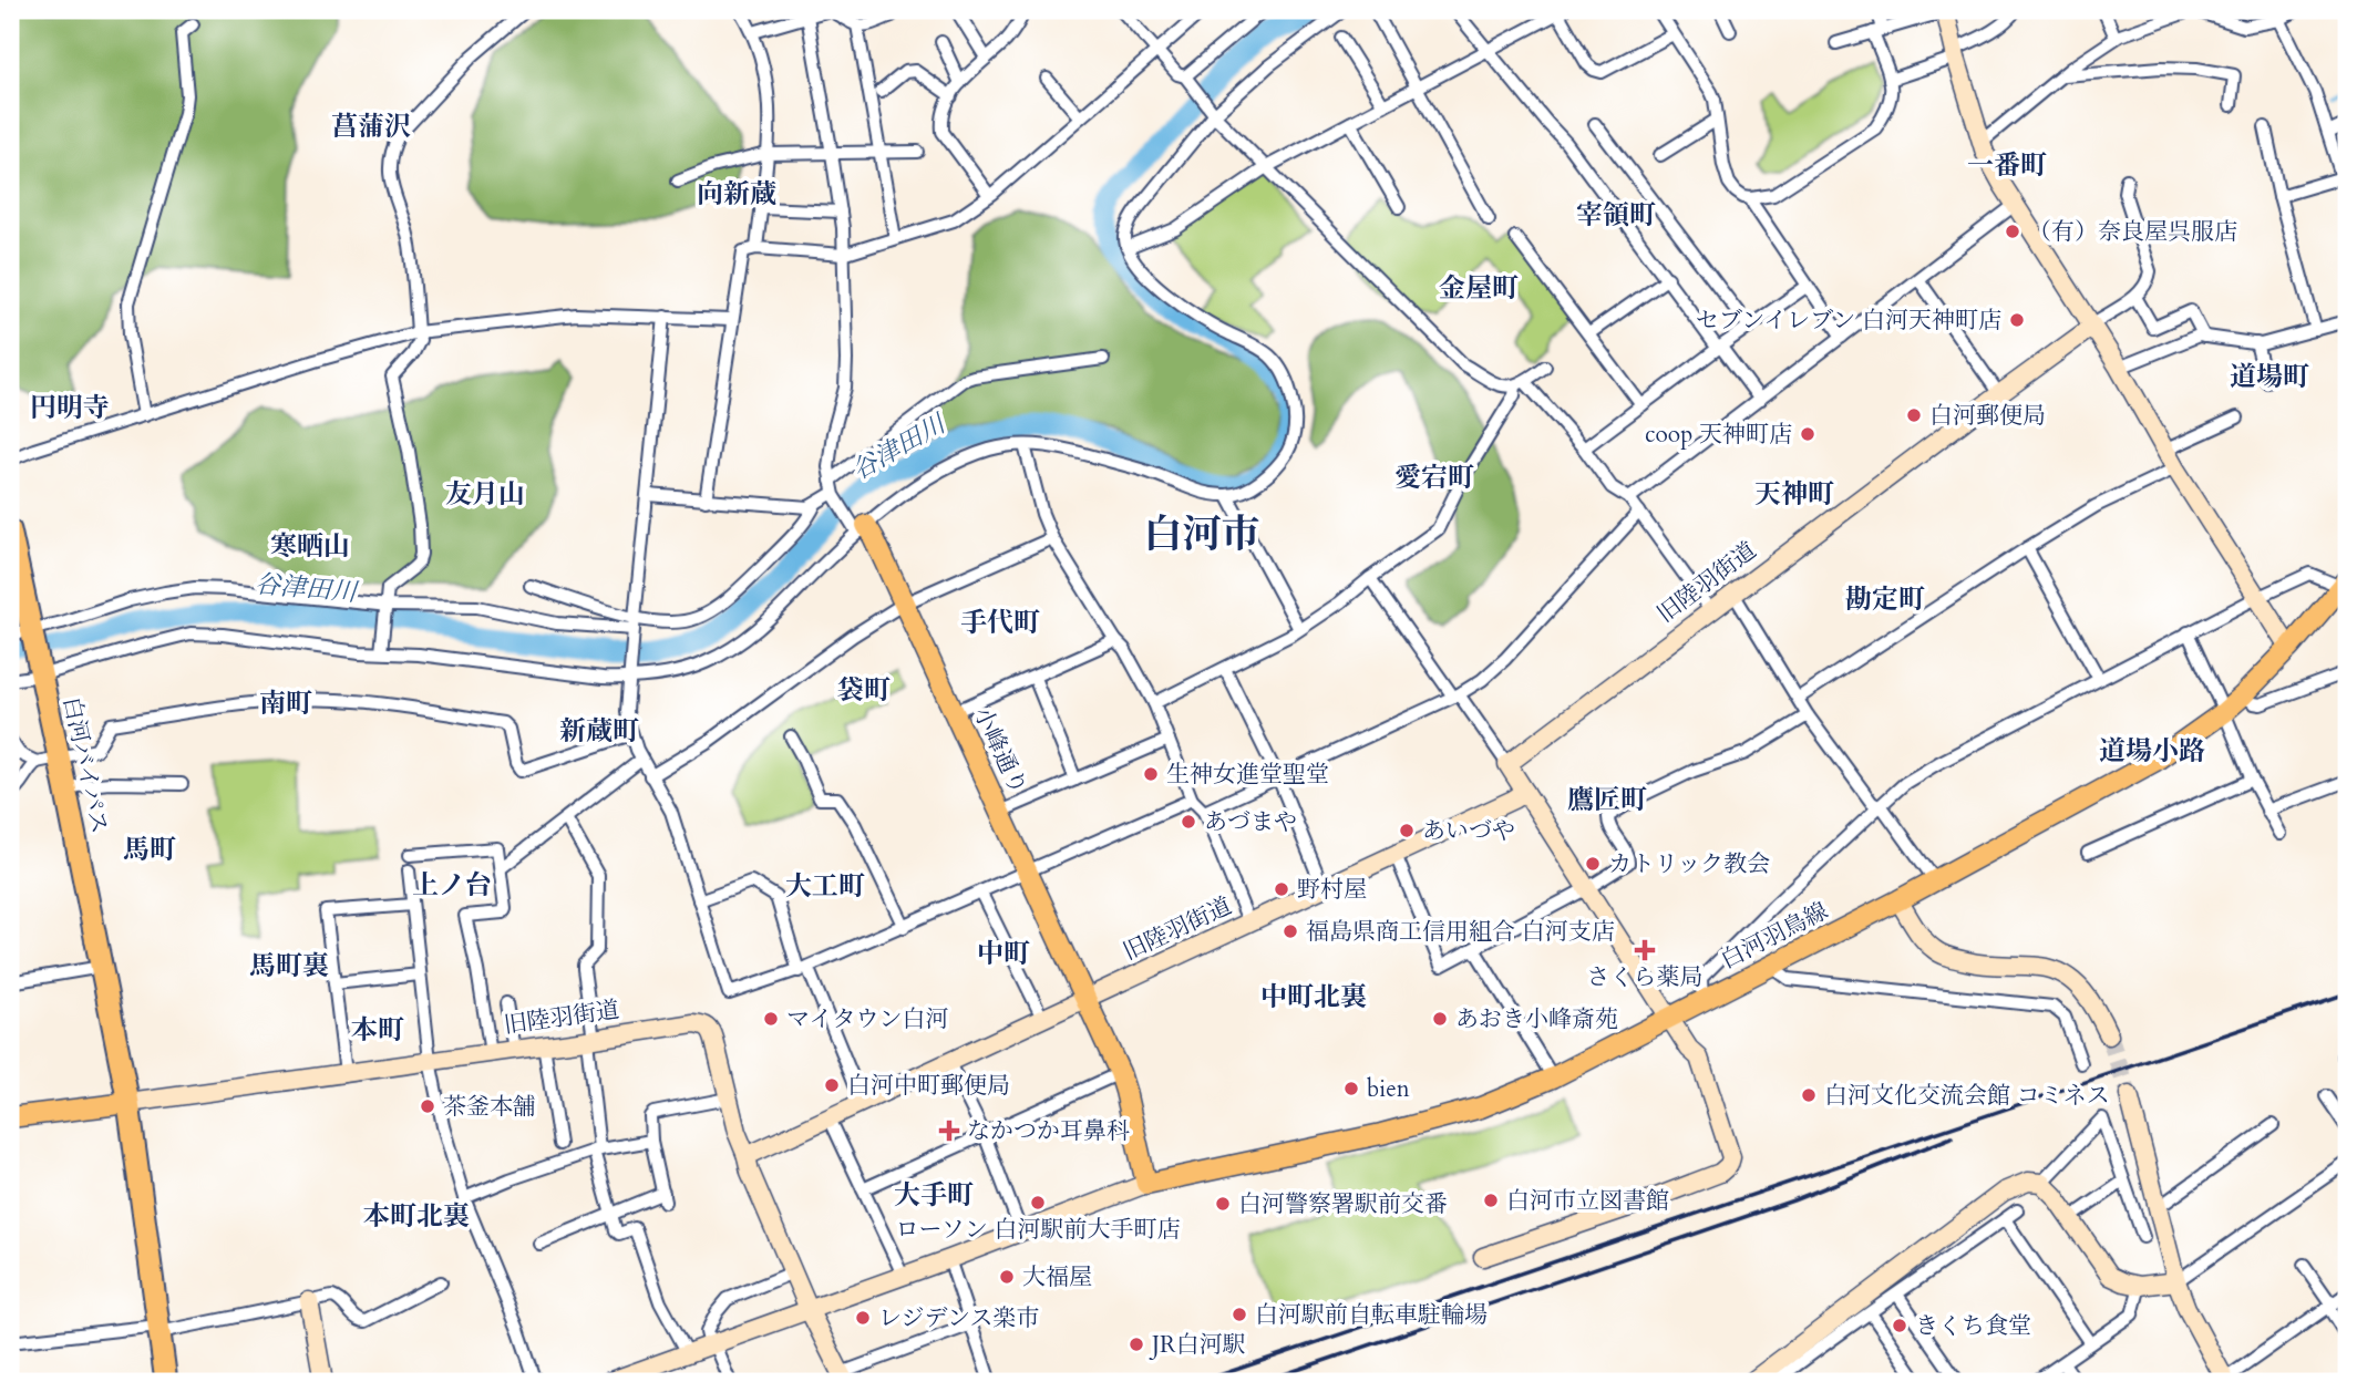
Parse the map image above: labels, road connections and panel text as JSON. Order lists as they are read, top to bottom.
{
  "streets": {
    "highway": ["白河バイパス"],
    "main road": ["小峰通り", "白河羽鳥線"],
    "street": ["旧陸羽街道"]
  },
  "crossings": [
    ["旧陸羽街道", "小峰通り"],
    ["旧陸羽街道", "白河バイパス"],
    ["小峰通り", "白河羽鳥線"]
  ],
  "districts": [
    "菖蒲沢",
    "一番町",
    "向新蔵",
    "宰領町",
    "金屋町",
    "道場町",
    "円明寺",
    "愛宕町",
    "友月山",
    "天神町",
    "白河市",
    "寒晒山",
    "勘定町",
    "手代町",
    "袋町",
    "南町",
    "新蔵町",
    "道場小路",
    "鷹匠町",
    "馬町",
    "上ノ台",
    "大工町",
    "中町",
    "馬町裏",
    "中町北裏",
    "本町",
    "大手町",
    "本町北裏"
  ],
  "water": ["谷津田川"],
  "places": {
    "other": [
      "（有）奈良屋呉服店",
      "セブンイレブン 白河天神町店",
      "白河郵便局",
      "coop 天神町店",
      "生神女進堂聖堂",
      "あづまや",
      "あいづや",
      "カトリック教会",
      "野村屋",
      "福島県商工信用組合 白河支店",
      "マイタウン白河",
      "あおき小峰斎苑",
      "白河中町郵便局",
      "bien",
      "白河文化交流会館 コミネス",
      "茶釜本舗",
      "白河市立図書館",
      "ローソン 白河駅前大手町店",
      "白河警察署駅前交番",
      "大福屋",
      "白河駅前自転車駐輪場",
      "レジデンス楽市",
      "きくち食堂",
      "JR白河駅"
    ],
    "health": ["さくら薬局", "なかつか耳鼻科"]
  }
}
